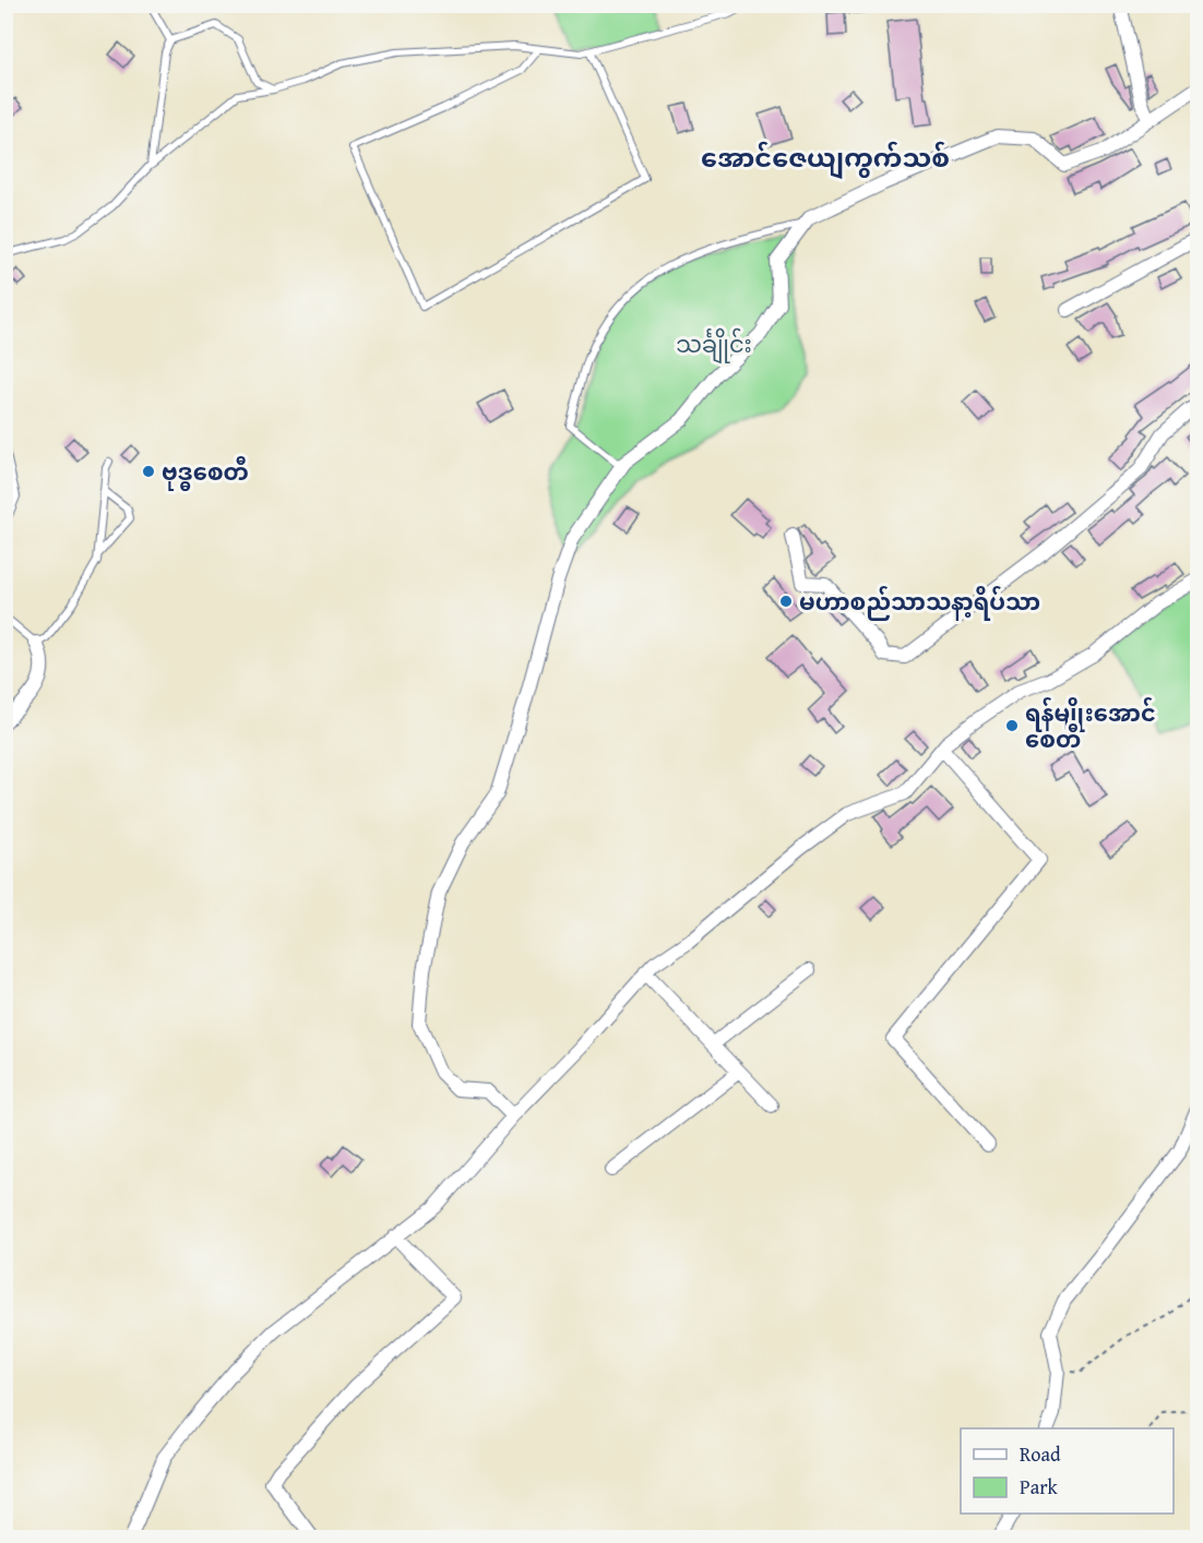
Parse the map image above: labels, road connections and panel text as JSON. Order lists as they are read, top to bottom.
{
  "districts": ["အောင်ဇေယျကွက်သစ်"],
  "parks": ["သင်္ချိုင်း"],
  "places": ["ဗုဒ္ဓစေတီ", "မဟာစည်သာသနာ့ရိပ်သာ", "ရန်မျိုးအောင် စေတီ"],
  "legend": ["Road", "Park"]
}
